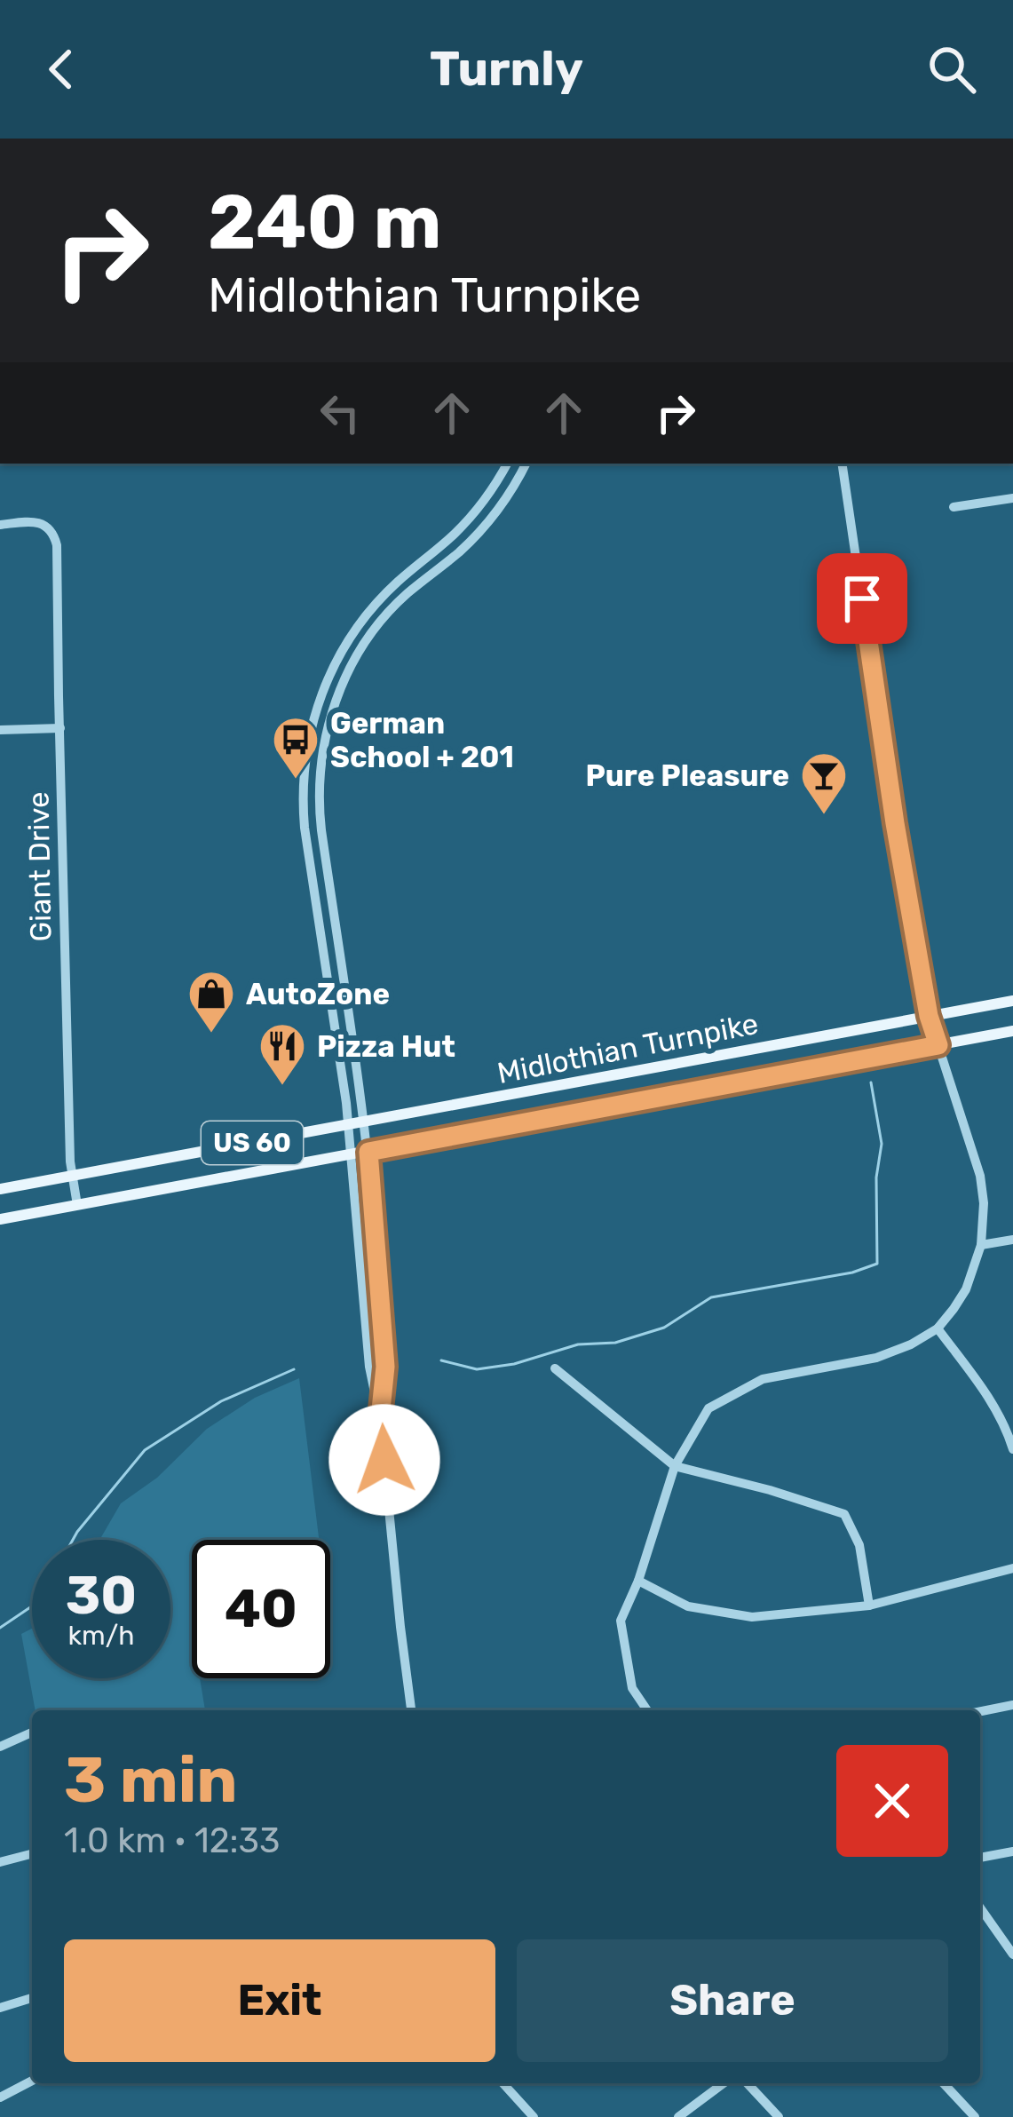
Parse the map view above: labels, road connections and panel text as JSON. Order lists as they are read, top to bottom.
{
  "streets": {
    "main road": ["Midlothian Turnpike", "US 60"],
    "street": ["Giant Drive"]
  },
  "crossings": [
    ["Giant Drive", "Midlothian Turnpike"]
  ],
  "places": {
    "bus stop": ["German School + 201"],
    "bar": ["Pure Pleasure"],
    "shop": ["AutoZone"],
    "restaurant": ["Pizza Hut"]
  },
  "page": {
    "header": "Turnly",
    "turn": ["240 m", "Midlothian Turnpike"],
    "speed": "30 km/h",
    "limit": "40",
    "heading": ["3 min", "1.0 km · 12:33"],
    "buttons": ["Exit", "Share"]
  }
}
